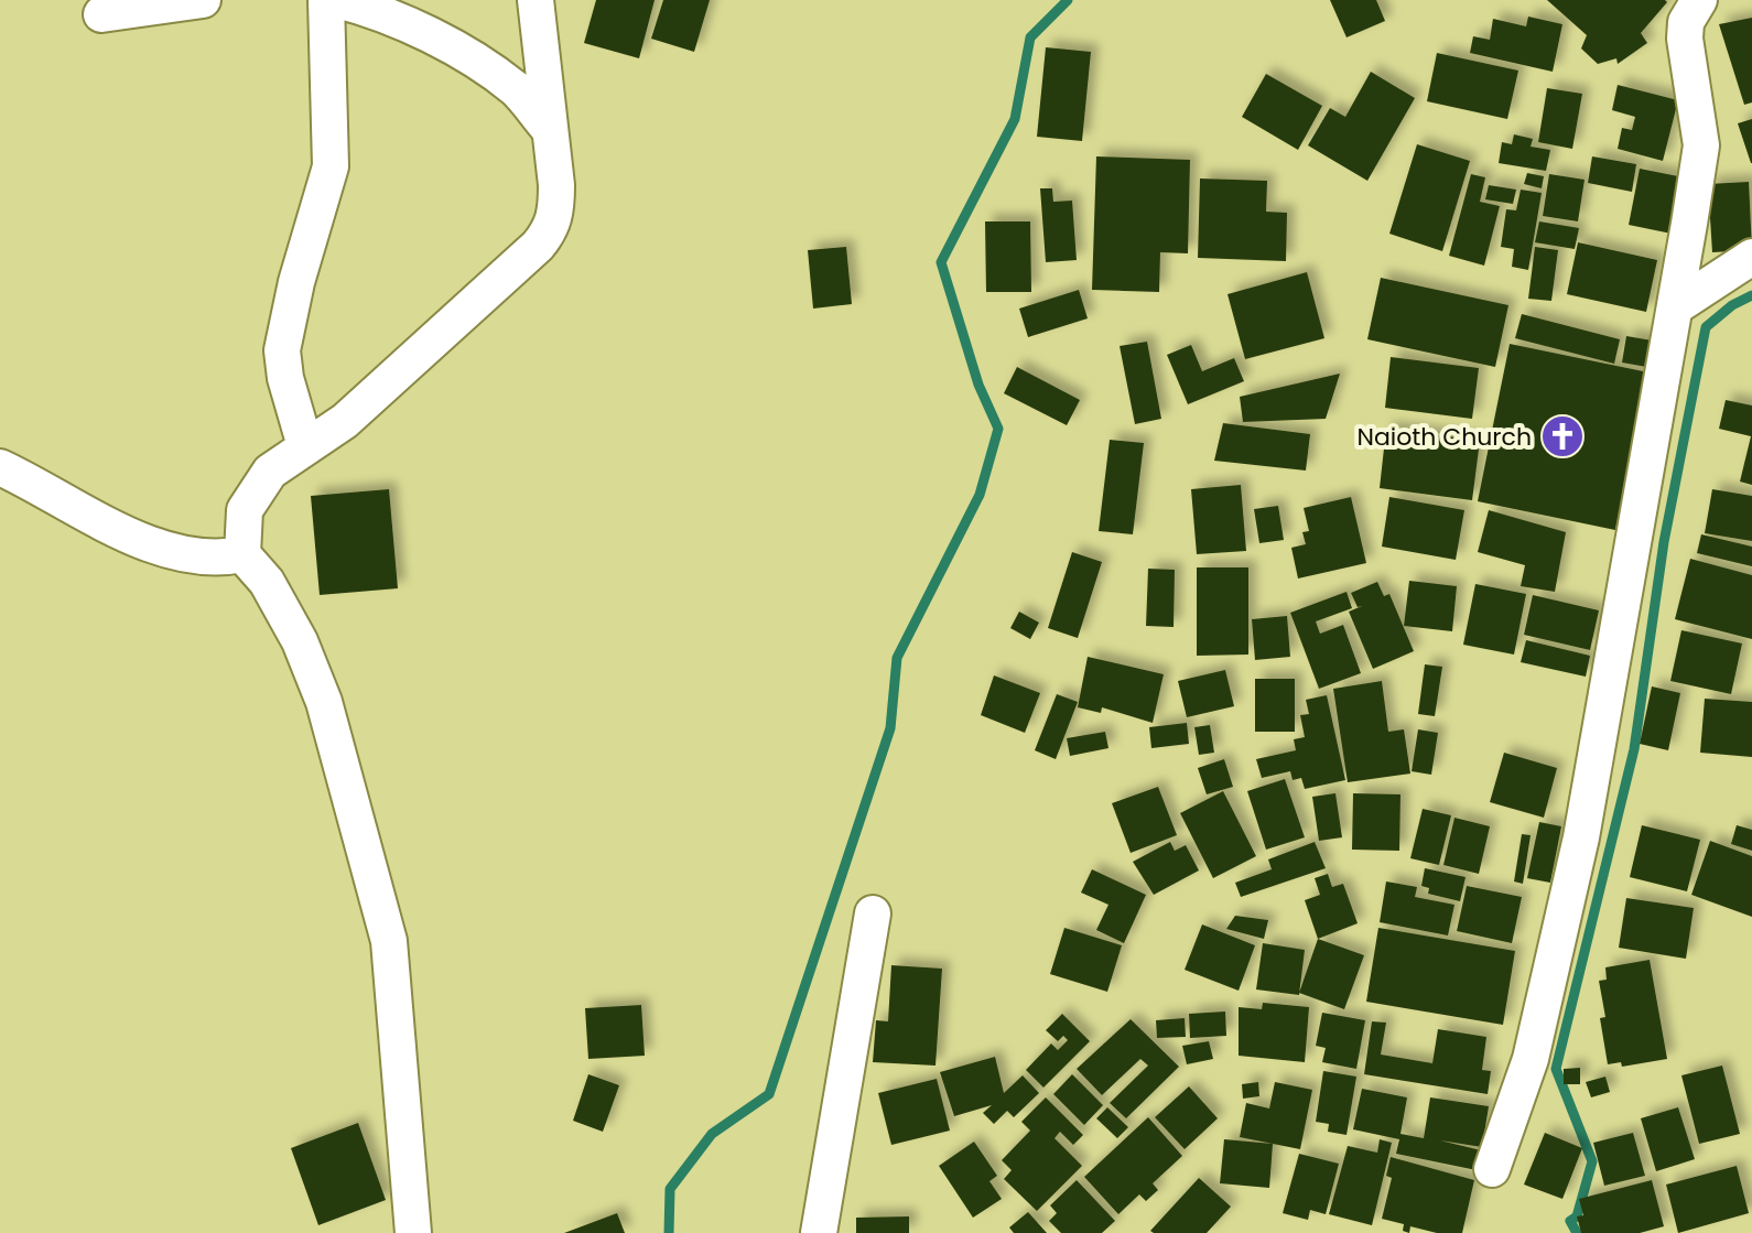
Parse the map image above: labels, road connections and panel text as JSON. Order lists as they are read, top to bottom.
{
  "places": {
    "church": ["Naioth Church"]
  }
}
